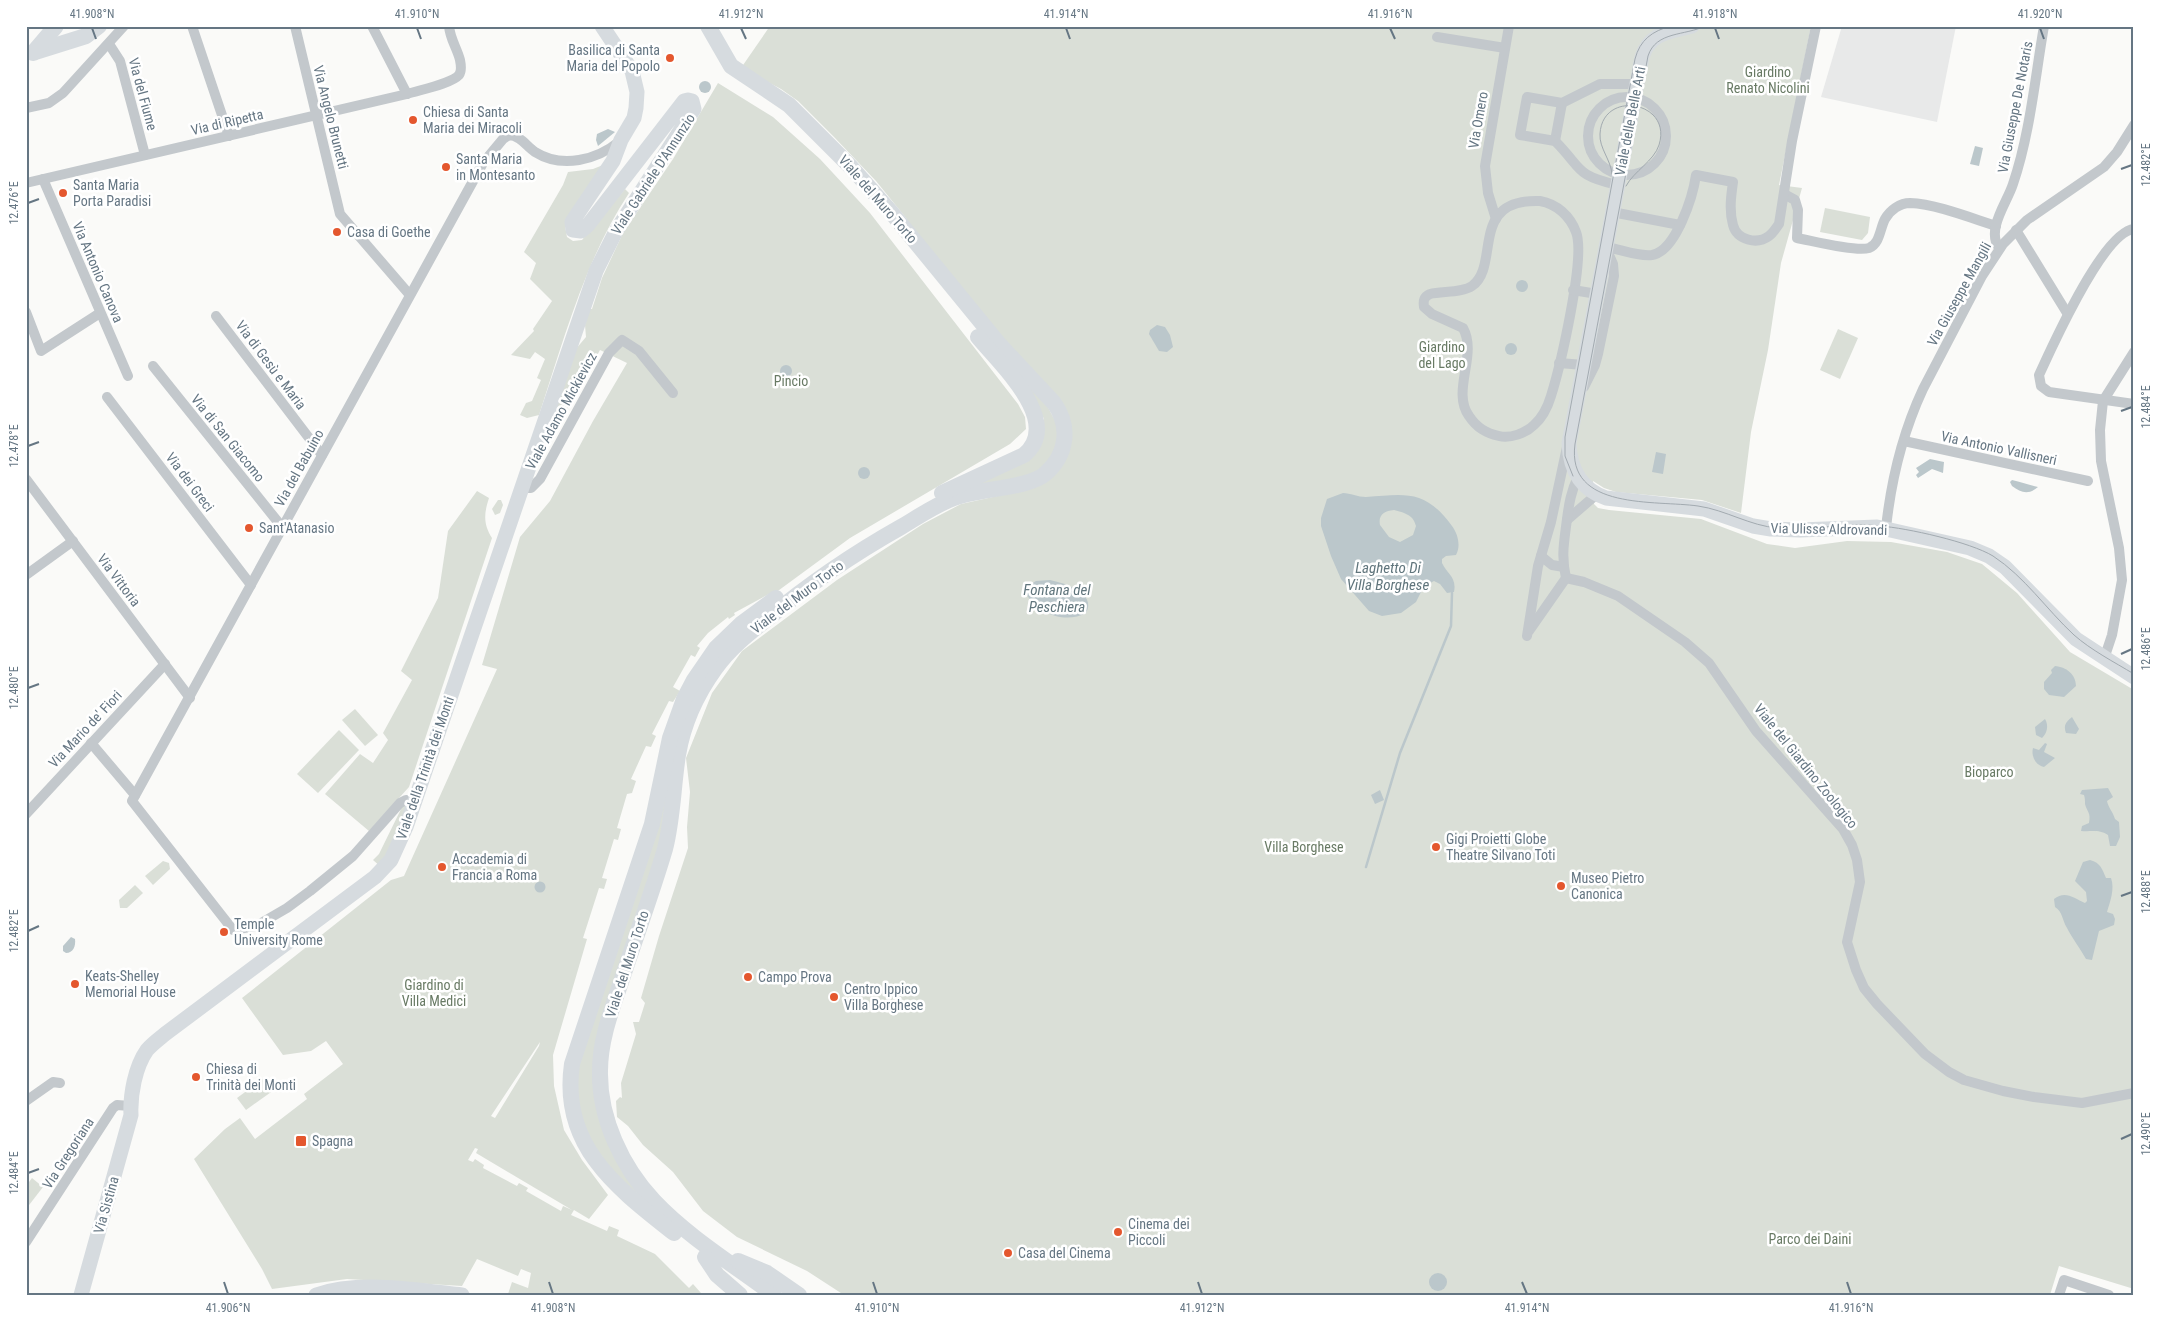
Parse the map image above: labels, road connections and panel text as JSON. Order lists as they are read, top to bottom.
{
  "streets": {
    "main road": ["Viale del Muro Torto"],
    "street": [
      "Via del Fiume",
      "Via Giuseppe De Notaris",
      "Via Angelo Brunetti",
      "Via Omero",
      "Viale delle Belle Arti",
      "Via di Ripetta",
      "Viale Gabriele D'Annunzio",
      "Via Antonio Canova",
      "Via Giuseppe Mangili",
      "Via di Gesù e Maria",
      "Viale Adamo Mickievicz",
      "Via di San Giacomo",
      "Via Antonio Vallisneri",
      "Via del Babuino",
      "Via dei Greci",
      "Via Ulisse Aldrovandi",
      "Via Vittoria",
      "Via Mario de' Fiori",
      "Viale del Giardino Zoologico",
      "Viale della Trinità dei Monti",
      "Via Gregoriana",
      "Via Sistina"
    ]
  },
  "crossings": [
    ["Via del Fiume", "Via di Ripetta"],
    ["Via Giuseppe De Notaris", "Via Giuseppe Mangili"],
    ["Via Angelo Brunetti", "Via di Ripetta"],
    ["Via Angelo Brunetti", "Via del Babuino"],
    ["Viale delle Belle Arti", "Via Ulisse Aldrovandi"],
    ["Via di Ripetta", "Via Antonio Canova"],
    ["Viale Gabriele D'Annunzio", "Viale Adamo Mickievicz"],
    ["Viale Gabriele D'Annunzio", "Via del Babuino"],
    ["Viale Gabriele D'Annunzio", "Viale della Trinità dei Monti"],
    ["Via Giuseppe Mangili", "Via Antonio Vallisneri"],
    ["Via Giuseppe Mangili", "Via Ulisse Aldrovandi"],
    ["Via di Gesù e Maria", "Via del Babuino"],
    ["Viale Adamo Mickievicz", "Viale della Trinità dei Monti"],
    ["Via di San Giacomo", "Via del Babuino"],
    ["Via del Babuino", "Via dei Greci"],
    ["Via del Babuino", "Via Vittoria"],
    ["Via Vittoria", "Via Mario de' Fiori"],
    ["Viale della Trinità dei Monti", "Via Gregoriana"],
    ["Viale della Trinità dei Monti", "Via Sistina"],
    ["Via Gregoriana", "Via Sistina"]
  ],
  "water": ["Laghetto Di Villa Borghese", "Fontana del Peschiera"],
  "parks": [
    "Giardino Renato Nicolini",
    "Giardino del Lago",
    "Pincio",
    "Bioparco",
    "Villa Borghese",
    "Giardino di Villa Medici",
    "Parco dei Daini"
  ],
  "places": {
    "other": [
      "Basilica di Santa Maria del Popolo",
      "Chiesa di Santa Maria dei Miracoli",
      "Santa Maria in Montesanto",
      "Santa Maria Porta Paradisi",
      "Casa di Goethe",
      "Sant'Atanasio",
      "Gigi Proietti Globe Theatre Silvano Toti",
      "Accademia di Francia a Roma",
      "Museo Pietro Canonica",
      "Temple University Rome",
      "Campo Prova",
      "Keats-Shelley Memorial House",
      "Centro Ippico Villa Borghese",
      "Chiesa di Trinità dei Monti",
      "Cinema dei Piccoli",
      "Casa del Cinema"
    ],
    "transit": ["Spagna"]
  },
  "coordinates": [
    "41.908°N",
    "41.910°N",
    "41.912°N",
    "41.914°N",
    "41.916°N",
    "41.918°N",
    "41.920°N",
    "12.482°E",
    "12.476°E",
    "12.484°E",
    "12.478°E",
    "12.486°E",
    "12.480°E",
    "12.488°E",
    "12.490°E",
    "41.906°N"
  ]
}
